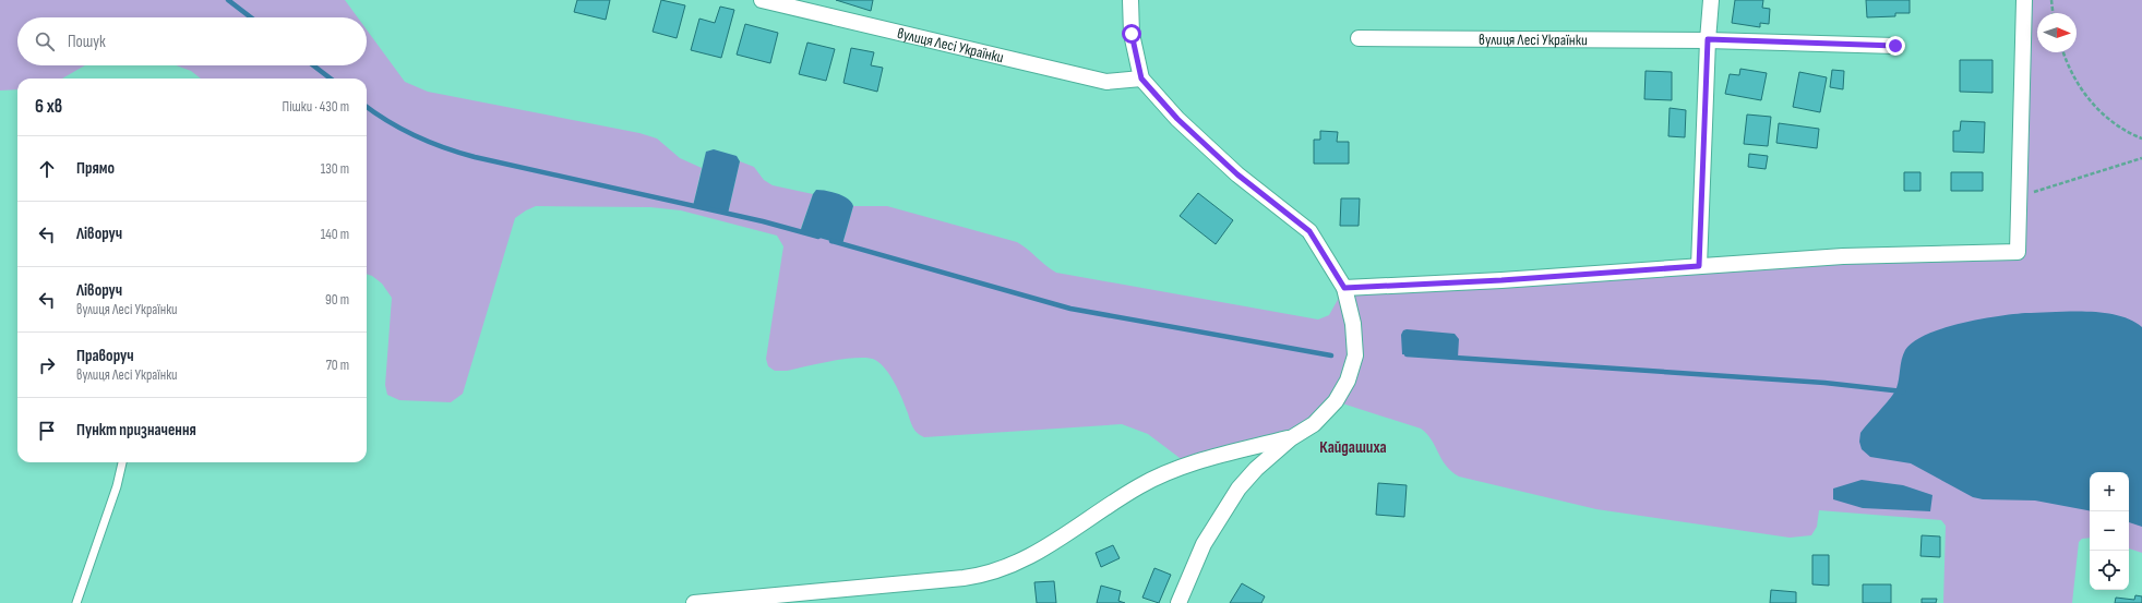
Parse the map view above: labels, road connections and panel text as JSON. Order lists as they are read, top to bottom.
{
  "streets": {
    "street": ["вулиця Лесі Українки"]
  },
  "districts": ["Кайдашиха"],
  "north": "right",
  "page": {
    "search": "Пошук",
    "heading": ["6 хв", "Пішки · 430 m"],
    "list": [
      ["Прямо", "130 m"],
      ["Ліворуч", "140 m"],
      ["Ліворуч", "вулиця Лесі Українки", "90 m"],
      ["Праворуч", "вулиця Лесі Українки", "70 m"],
      "Пункт призначення"
    ],
    "map_buttons": ["+", "−"]
  }
}
